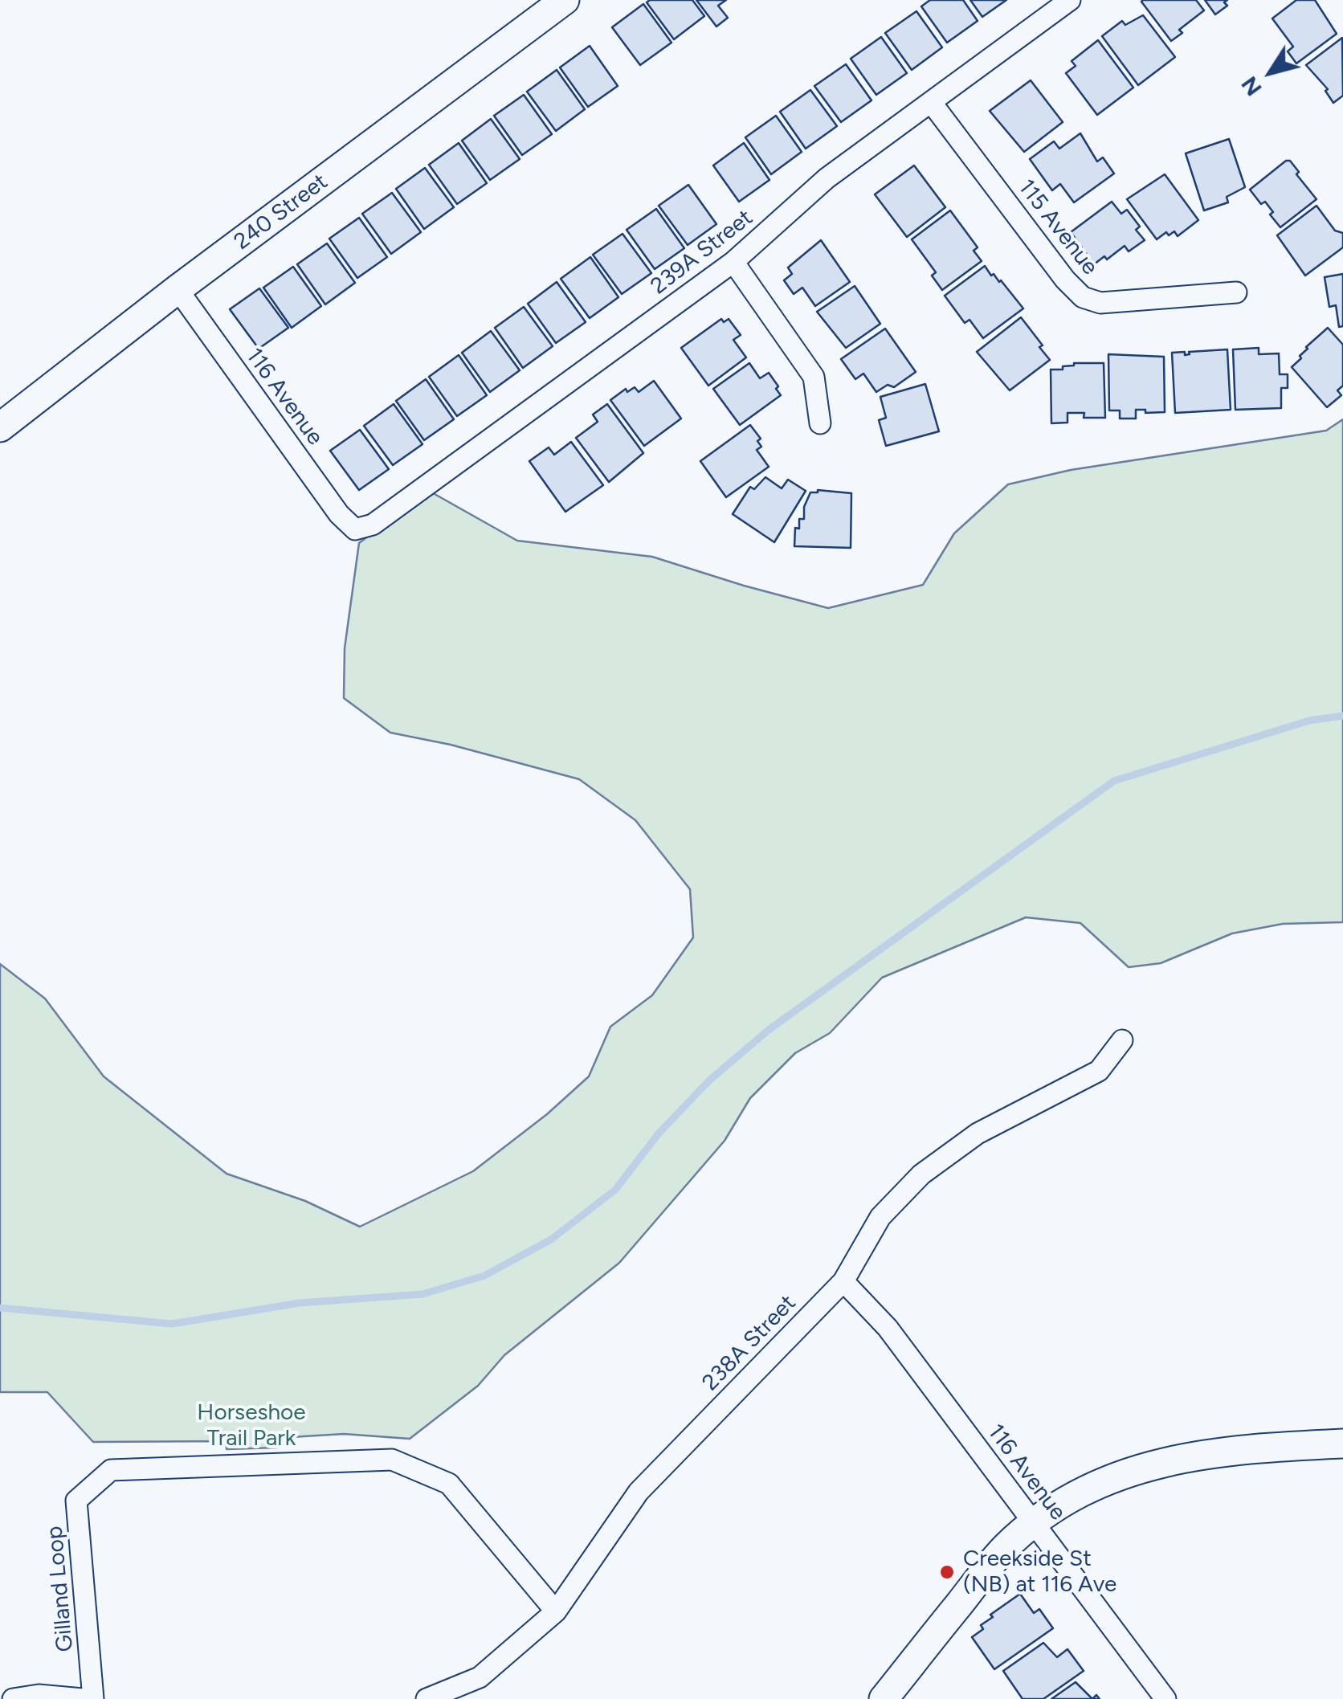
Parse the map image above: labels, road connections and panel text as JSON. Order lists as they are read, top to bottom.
{
  "streets": {
    "main road": ["240 Street"],
    "street": [
      "115 Avenue",
      "239A Street",
      "116 Avenue",
      "238A Street",
      "Gilland Loop"
    ]
  },
  "crossings": [
    ["240 Street", "116 Avenue"],
    ["115 Avenue", "239A Street"],
    ["239A Street", "116 Avenue"],
    ["116 Avenue", "238A Street"],
    ["238A Street", "Gilland Loop"]
  ],
  "parks": ["Horseshoe Trail Park"],
  "places": ["Creekside St (NB) at 116 Ave"],
  "north": "bottom left"
}
